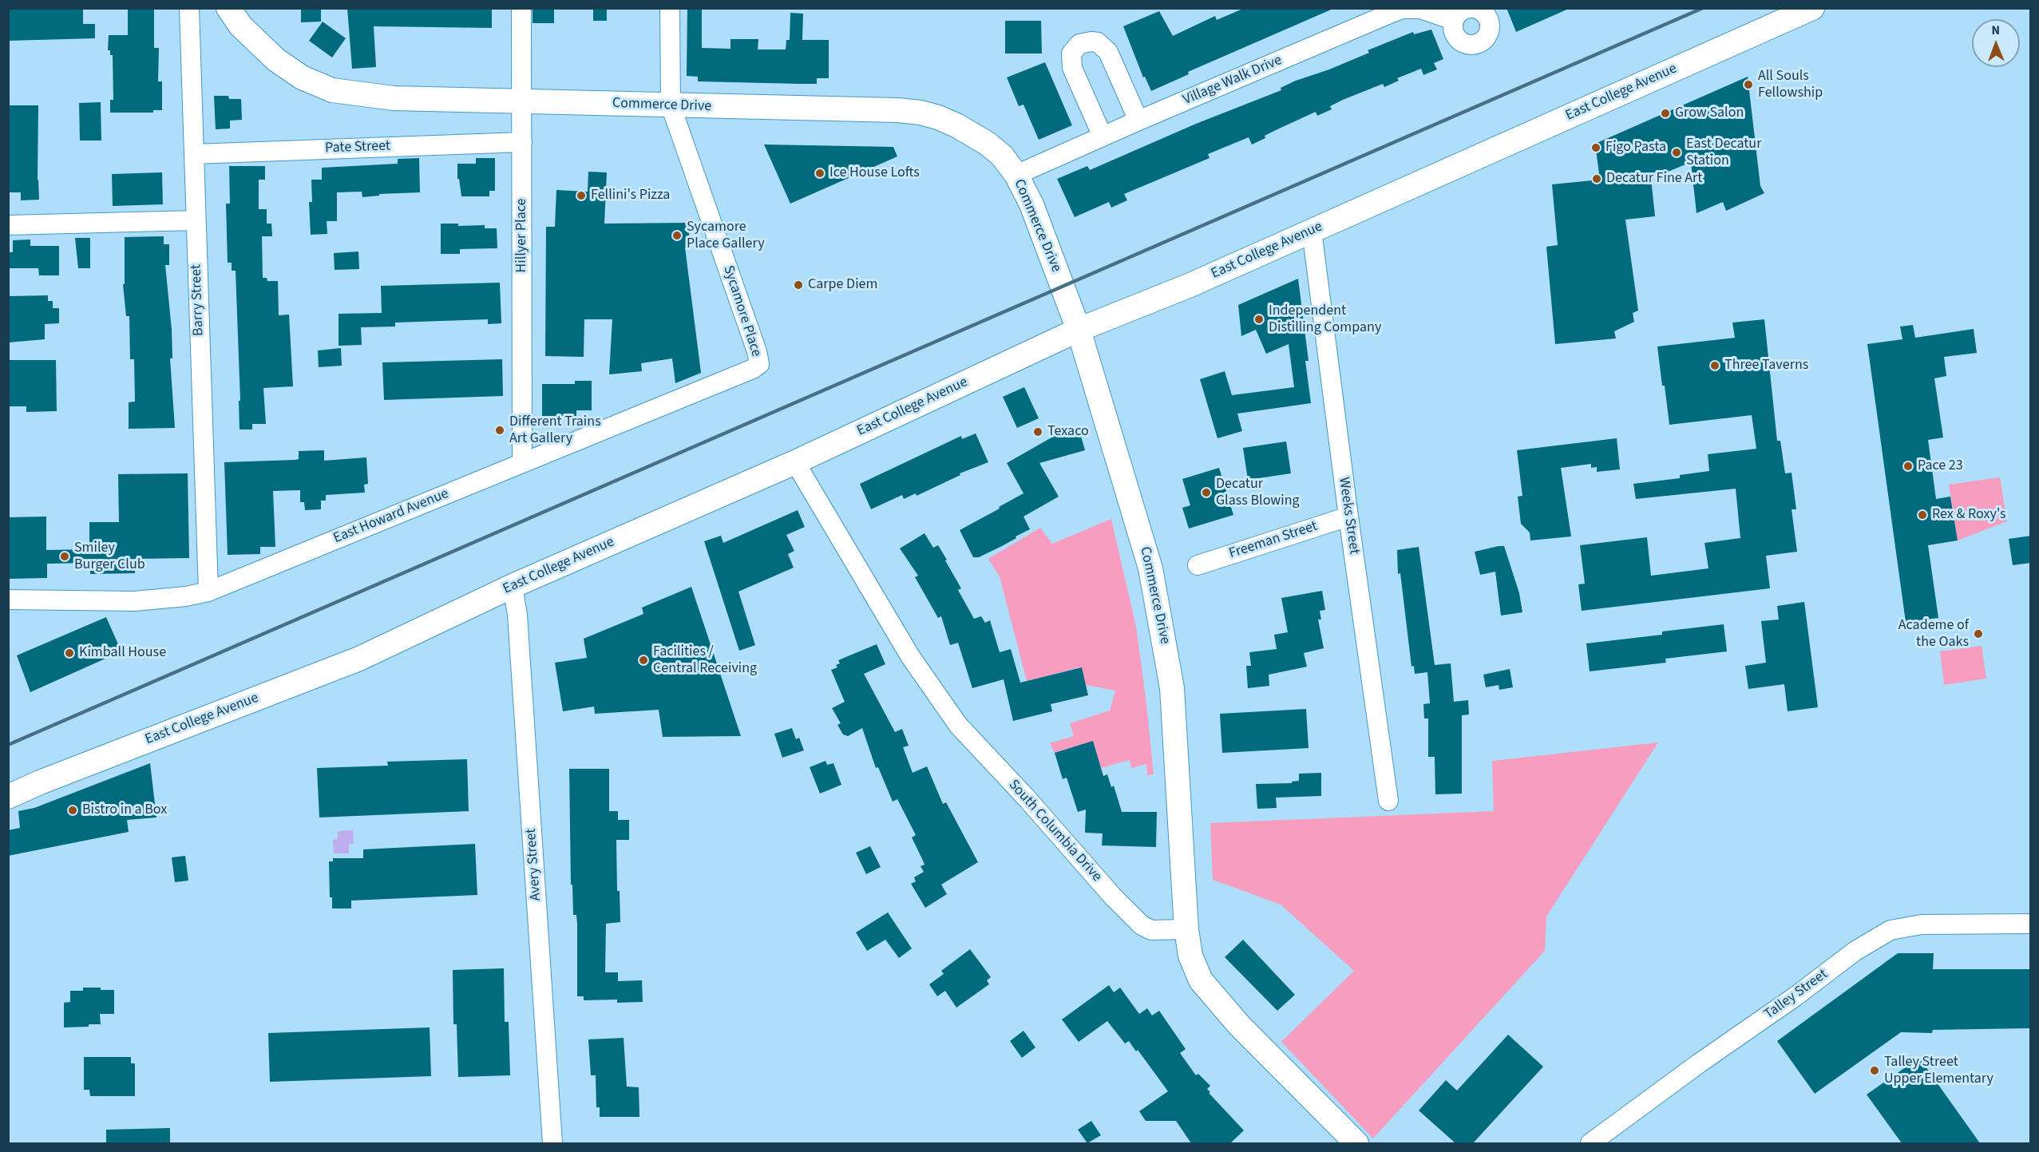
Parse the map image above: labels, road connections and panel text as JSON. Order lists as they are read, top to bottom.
{
  "streets": {
    "main road": ["East College Avenue", "Commerce Drive"],
    "street": [
      "Village Walk Drive",
      "Pate Street",
      "Hillyer Place",
      "Barry Street",
      "Sycamore Place",
      "Weeks Street",
      "East Howard Avenue",
      "Freeman Street",
      "South Columbia Drive",
      "Avery Street",
      "Talley Street"
    ]
  },
  "crossings": [
    ["Village Walk Drive", "Commerce Drive"],
    ["East College Avenue", "Commerce Drive"],
    ["East College Avenue", "Weeks Street"],
    ["East College Avenue", "South Columbia Drive"],
    ["East College Avenue", "Avery Street"],
    ["Commerce Drive", "Hillyer Place"],
    ["Commerce Drive", "Sycamore Place"],
    ["Commerce Drive", "South Columbia Drive"],
    ["Pate Street", "Hillyer Place"],
    ["Pate Street", "Barry Street"],
    ["Hillyer Place", "East Howard Avenue"],
    ["Barry Street", "East Howard Avenue"],
    ["Sycamore Place", "East Howard Avenue"],
    ["Weeks Street", "Freeman Street"]
  ],
  "places": [
    "All Souls Fellowship",
    "Grow Salon",
    "Figo Pasta",
    "East Decatur Station",
    "Ice House Lofts",
    "Decatur Fine Art",
    "Fellini's Pizza",
    "Sycamore Place Gallery",
    "Carpe Diem",
    "Independent Distilling Company",
    "Three Taverns",
    "Different Trains Art Gallery",
    "Texaco",
    "Pace 23",
    "Decatur Glass Blowing",
    "Rex & Roxy's",
    "Smiley Burger Club",
    "Academe of the Oaks",
    "Kimball House",
    "Facilities / Central Receiving",
    "Bistro in a Box",
    "Talley Street Upper Elementary"
  ],
  "north": "top"
}
